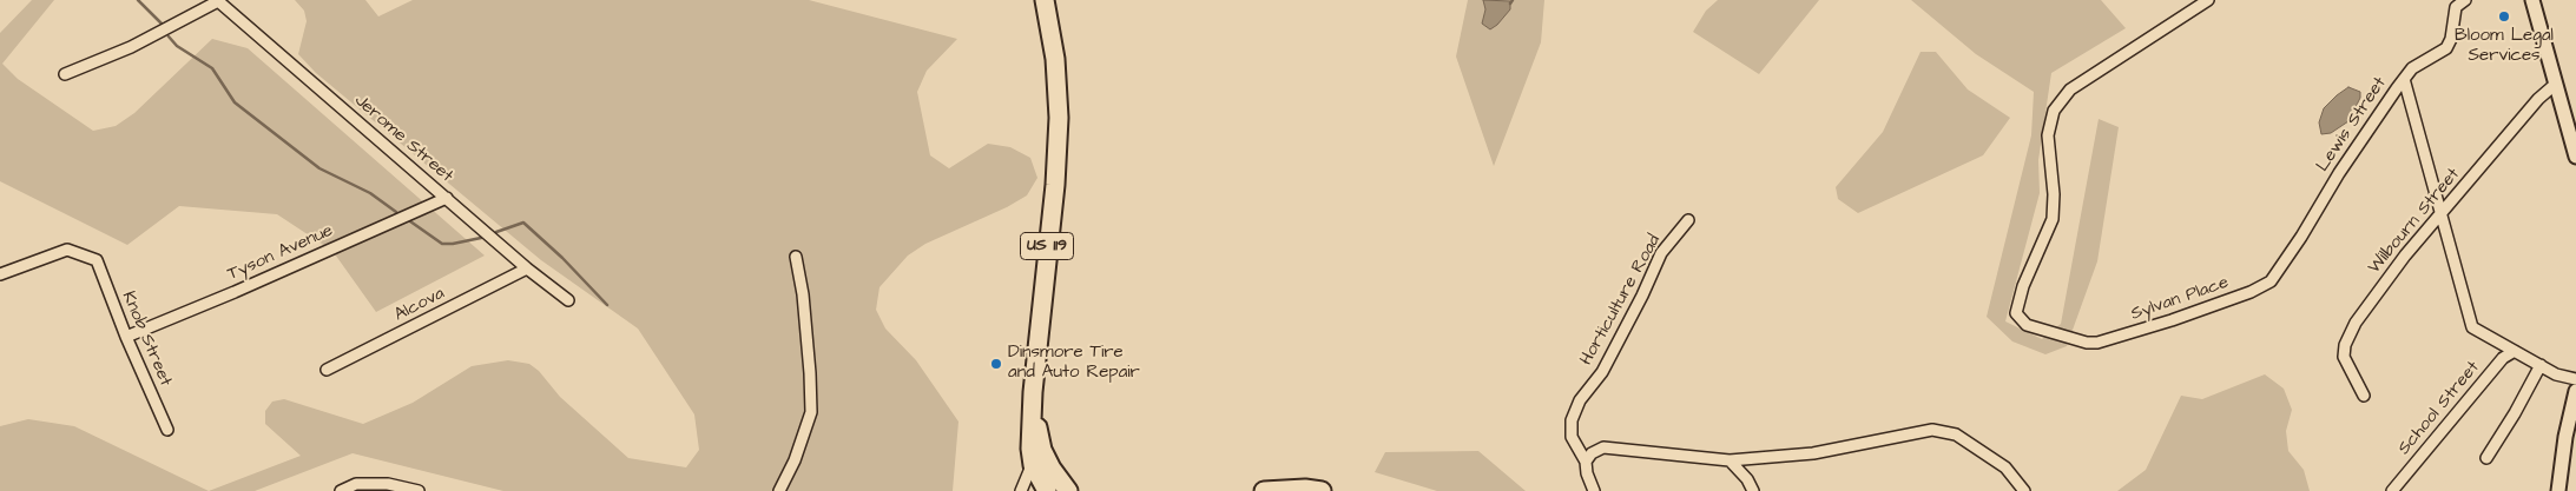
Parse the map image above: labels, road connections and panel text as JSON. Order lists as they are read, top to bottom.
{
  "streets": {
    "main road": ["US 119"],
    "street": [
      "Lewis Street",
      "Jerome Street",
      "Wilbourn Street",
      "Tyson Avenue",
      "Sylvan Place",
      "Horticulture Road",
      "Alcova",
      "Knob Street",
      "School Street"
    ]
  },
  "crossings": [
    ["Lewis Street", "Sylvan Place"],
    ["Jerome Street", "Tyson Avenue"],
    ["Jerome Street", "Alcova"],
    ["Tyson Avenue", "Knob Street"]
  ],
  "places": ["Bloom Legal Services", "Dinsmore Tire and Auto Repair"]
}
